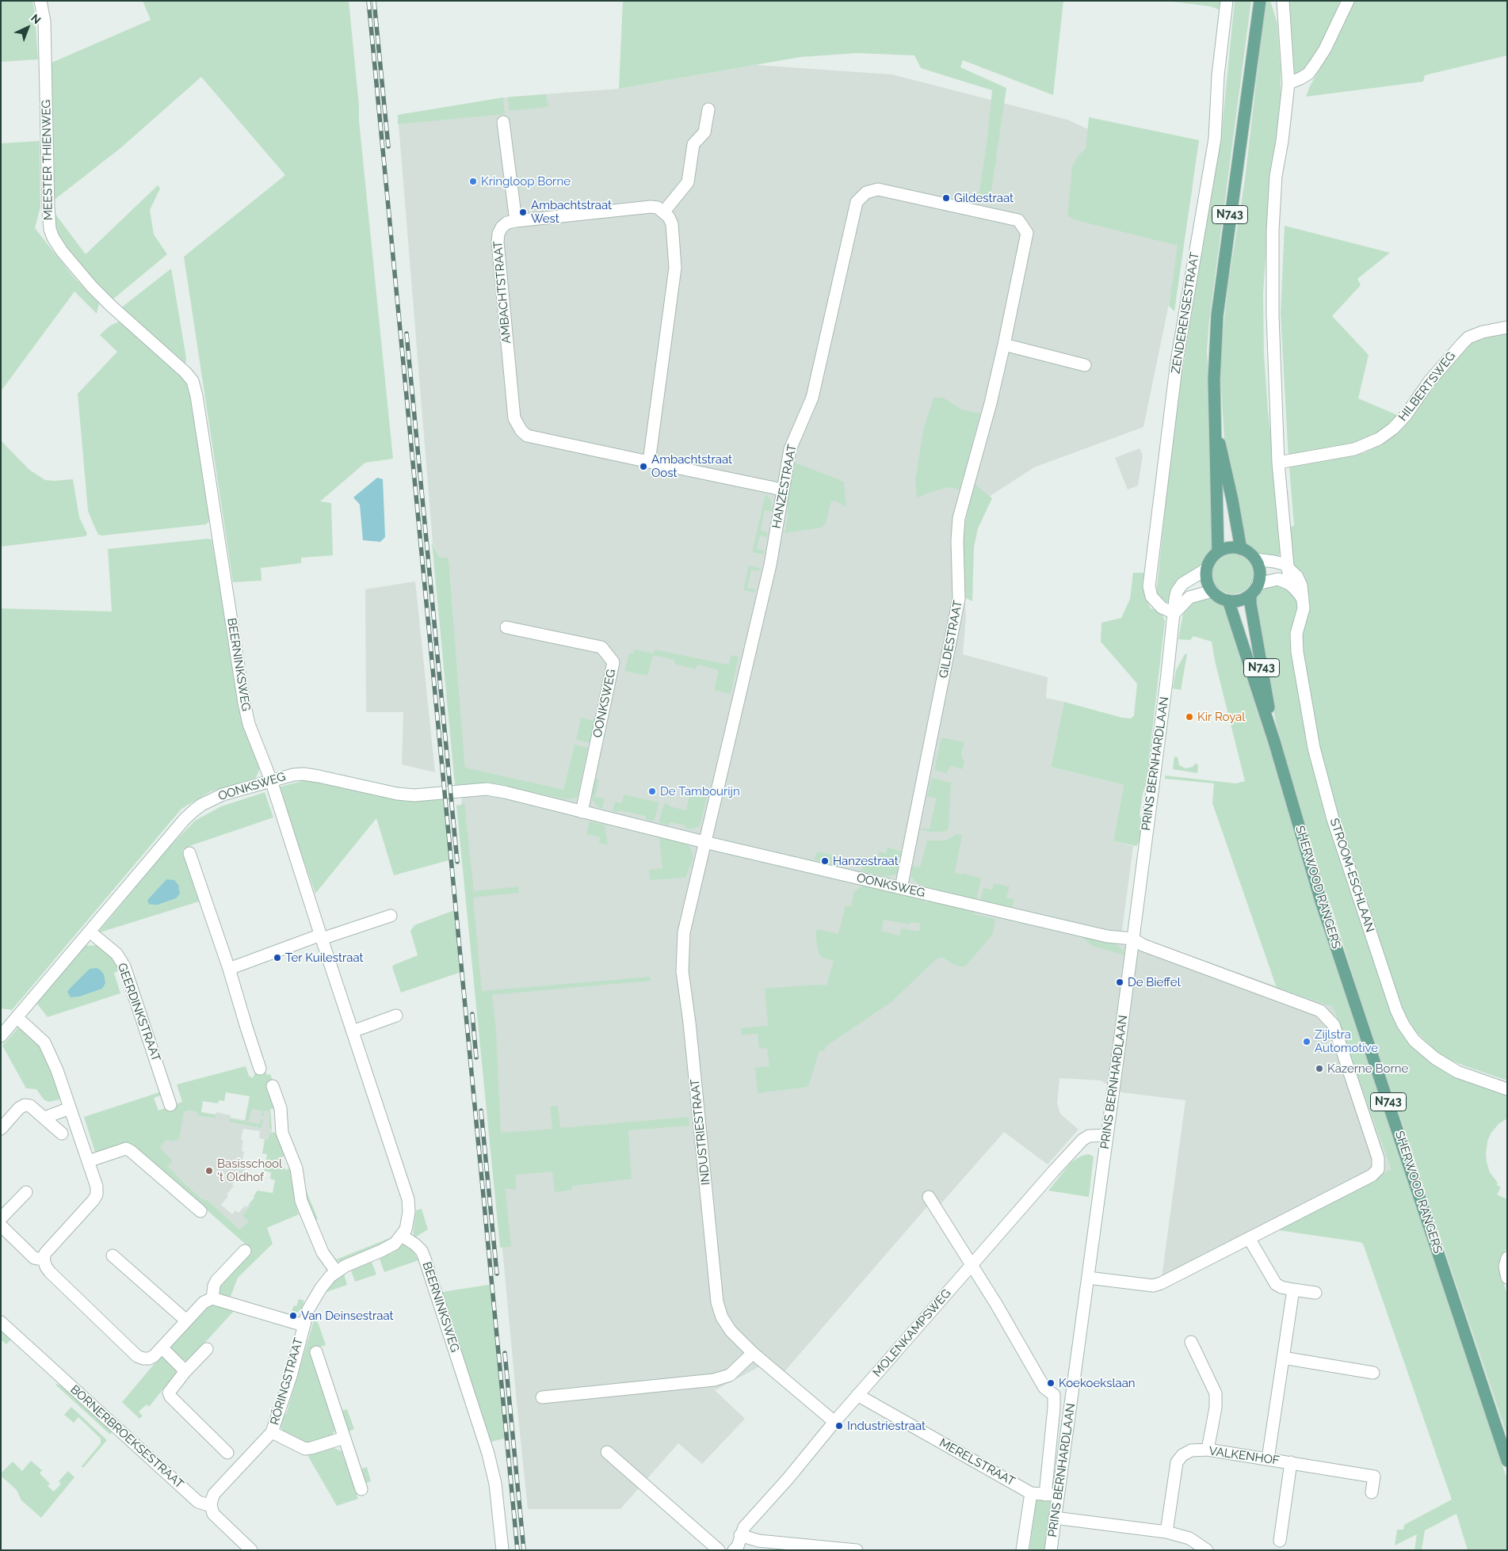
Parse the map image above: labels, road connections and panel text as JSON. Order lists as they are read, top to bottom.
{
  "streets": {
    "main road": ["N743", "SHERWOOD RANGERS"],
    "street": [
      "MEESTER THIENWEG",
      "AMBACHTSTRAAT",
      "ZENDERENSESTRAAT",
      "HILBERTSWEG",
      "HANZESTRAAT",
      "GILDESTRAAT",
      "BEERNINKSWEG",
      "OONKSWEG",
      "PRINS BERNHARDLAAN",
      "STROOM-ESCHLAAN",
      "GEERDINKSTRAAT",
      "INDUSTRIESTRAAT",
      "MOLENKAMPSWEG",
      "RÖRINGSTRAAT",
      "BORNERBROEKSESTRAAT",
      "VALKENHOF",
      "MERELSTRAAT"
    ]
  },
  "crossings": [
    ["MEESTER THIENWEG", "BEERNINKSWEG"],
    ["N743", "PRINS BERNHARDLAAN"],
    ["N743", "SHERWOOD RANGERS"],
    ["AMBACHTSTRAAT", "HANZESTRAAT"],
    ["ZENDERENSESTRAAT", "PRINS BERNHARDLAAN"],
    ["HANZESTRAAT", "GILDESTRAAT"],
    ["HANZESTRAAT", "OONKSWEG"],
    ["HANZESTRAAT", "INDUSTRIESTRAAT"],
    ["GILDESTRAAT", "OONKSWEG"],
    ["BEERNINKSWEG", "OONKSWEG"],
    ["BEERNINKSWEG", "RÖRINGSTRAAT"],
    ["OONKSWEG", "PRINS BERNHARDLAAN"],
    ["OONKSWEG", "GEERDINKSTRAAT"],
    ["OONKSWEG", "INDUSTRIESTRAAT"],
    ["PRINS BERNHARDLAAN", "SHERWOOD RANGERS"],
    ["PRINS BERNHARDLAAN", "MOLENKAMPSWEG"],
    ["PRINS BERNHARDLAAN", "MERELSTRAAT"],
    ["INDUSTRIESTRAAT", "MOLENKAMPSWEG"],
    ["MOLENKAMPSWEG", "MERELSTRAAT"],
    ["RÖRINGSTRAAT", "BORNERBROEKSESTRAAT"]
  ],
  "places": [
    "Kringloop Borne",
    "Gildestraat",
    "Ambachtstraat West",
    "Ambachtstraat Oost",
    "Kir Royal",
    "De Tambourijn",
    "Hanzestraat",
    "Ter Kuilestraat",
    "De Bieffel",
    "Zijlstra Automotive",
    "Kazerne Borne",
    "Basisschool 't Oldhof",
    "Van Deinsestraat",
    "Koekoekslaan",
    "Industriestraat"
  ],
  "north": "top right"
}
